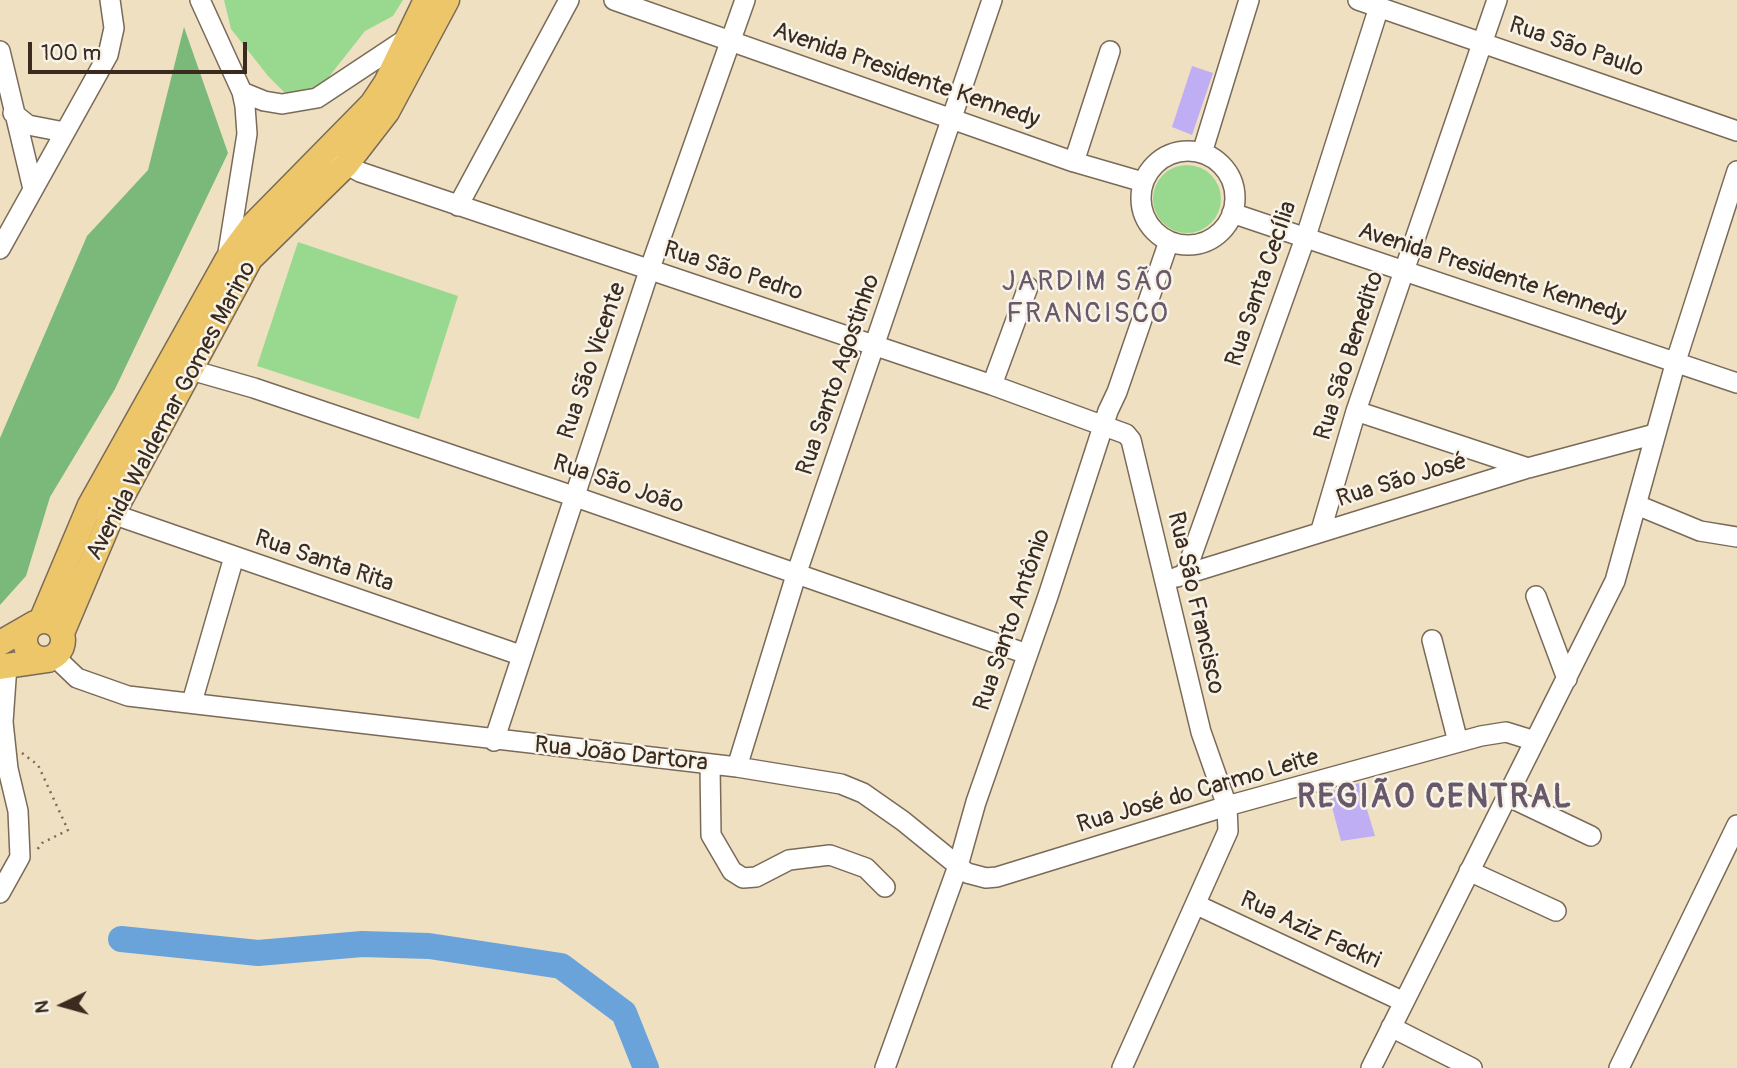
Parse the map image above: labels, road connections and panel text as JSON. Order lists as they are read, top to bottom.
{
  "streets": {
    "main road": ["Avenida Waldemar Gomes Marino"],
    "street": [
      "Rua São Paulo",
      "Avenida Presidente Kennedy",
      "Rua São Pedro",
      "Rua Santa Cecília",
      "Rua São Benedito",
      "Rua São Vicente",
      "Rua Santo Agostinho",
      "Rua São José",
      "Rua São João",
      "Rua Santa Rita",
      "Rua São Francisco",
      "Rua Santo Antônio",
      "Rua João Dartora",
      "Rua José do Carmo Leite",
      "Rua Aziz Fackri"
    ]
  },
  "crossings": [
    ["Rua São Paulo", "Rua Santa Cecília"],
    ["Rua São Paulo", "Rua São Benedito"],
    ["Avenida Presidente Kennedy", "Rua Santa Cecília"],
    ["Avenida Presidente Kennedy", "Rua São Benedito"],
    ["Avenida Presidente Kennedy", "Rua São Vicente"],
    ["Avenida Presidente Kennedy", "Rua Santo Agostinho"],
    ["Avenida Presidente Kennedy", "Rua Santo Antônio"],
    ["Rua São Pedro", "Rua São Vicente"],
    ["Rua São Pedro", "Rua Santo Agostinho"],
    ["Rua São Pedro", "Avenida Waldemar Gomes Marino"],
    ["Rua São Pedro", "Rua Santo Antônio"],
    ["Rua Santa Cecília", "Rua São José"],
    ["Rua São Benedito", "Rua São José"],
    ["Rua São Vicente", "Rua São João"],
    ["Rua São Vicente", "Rua Santa Rita"],
    ["Rua São Vicente", "Rua João Dartora"],
    ["Rua Santo Agostinho", "Rua São João"],
    ["Rua Santo Agostinho", "Rua João Dartora"],
    ["Avenida Waldemar Gomes Marino", "Rua São João"],
    ["Avenida Waldemar Gomes Marino", "Rua Santa Rita"],
    ["Avenida Waldemar Gomes Marino", "Rua João Dartora"],
    ["Rua São José", "Rua São Francisco"],
    ["Rua São João", "Rua Santo Antônio"],
    ["Rua São Francisco", "Rua José do Carmo Leite"],
    ["Rua Santo Antônio", "Rua João Dartora"],
    ["Rua Santo Antônio", "Rua José do Carmo Leite"],
    ["Rua João Dartora", "Rua José do Carmo Leite"]
  ],
  "districts": ["JARDIM SÃO FRANCISCO", "REGIÃO CENTRAL"],
  "scale_bar": "100 m",
  "north": "left"
}
